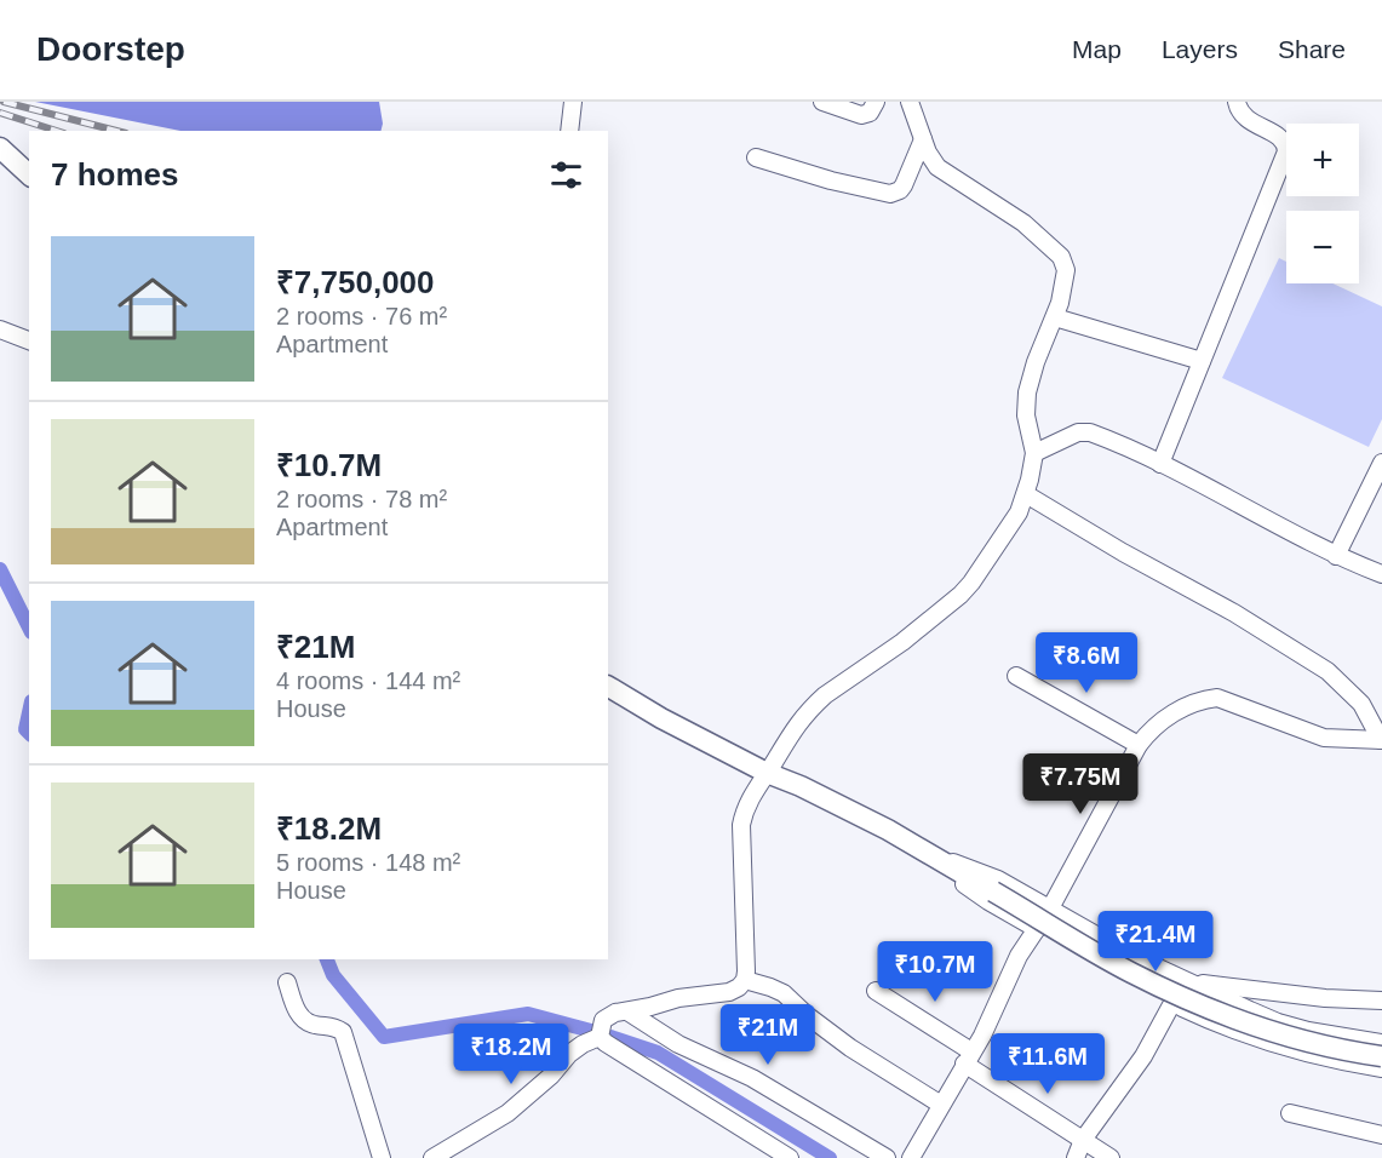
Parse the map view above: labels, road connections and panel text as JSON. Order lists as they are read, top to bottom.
{
  "page": {
    "header": "Doorstep",
    "nav": ["Map", "Layers", "Share"],
    "map_buttons": ["+", "−"],
    "heading": "7 homes",
    "list": [
      {
        "name": "₹7,750,000",
        "note": "2 rooms · 76 m² · Apartment"
      },
      {
        "name": "₹10.7M",
        "note": "2 rooms · 78 m² · Apartment"
      },
      {
        "name": "₹21M",
        "note": "4 rooms · 144 m² · House"
      },
      {
        "name": "₹18.2M",
        "note": "5 rooms · 148 m² · House"
      }
    ],
    "price": [
      "₹8.6M",
      "₹7.75M",
      "₹21.4M",
      "₹10.7M",
      "₹21M",
      "₹18.2M",
      "₹11.6M"
    ]
  }
}
